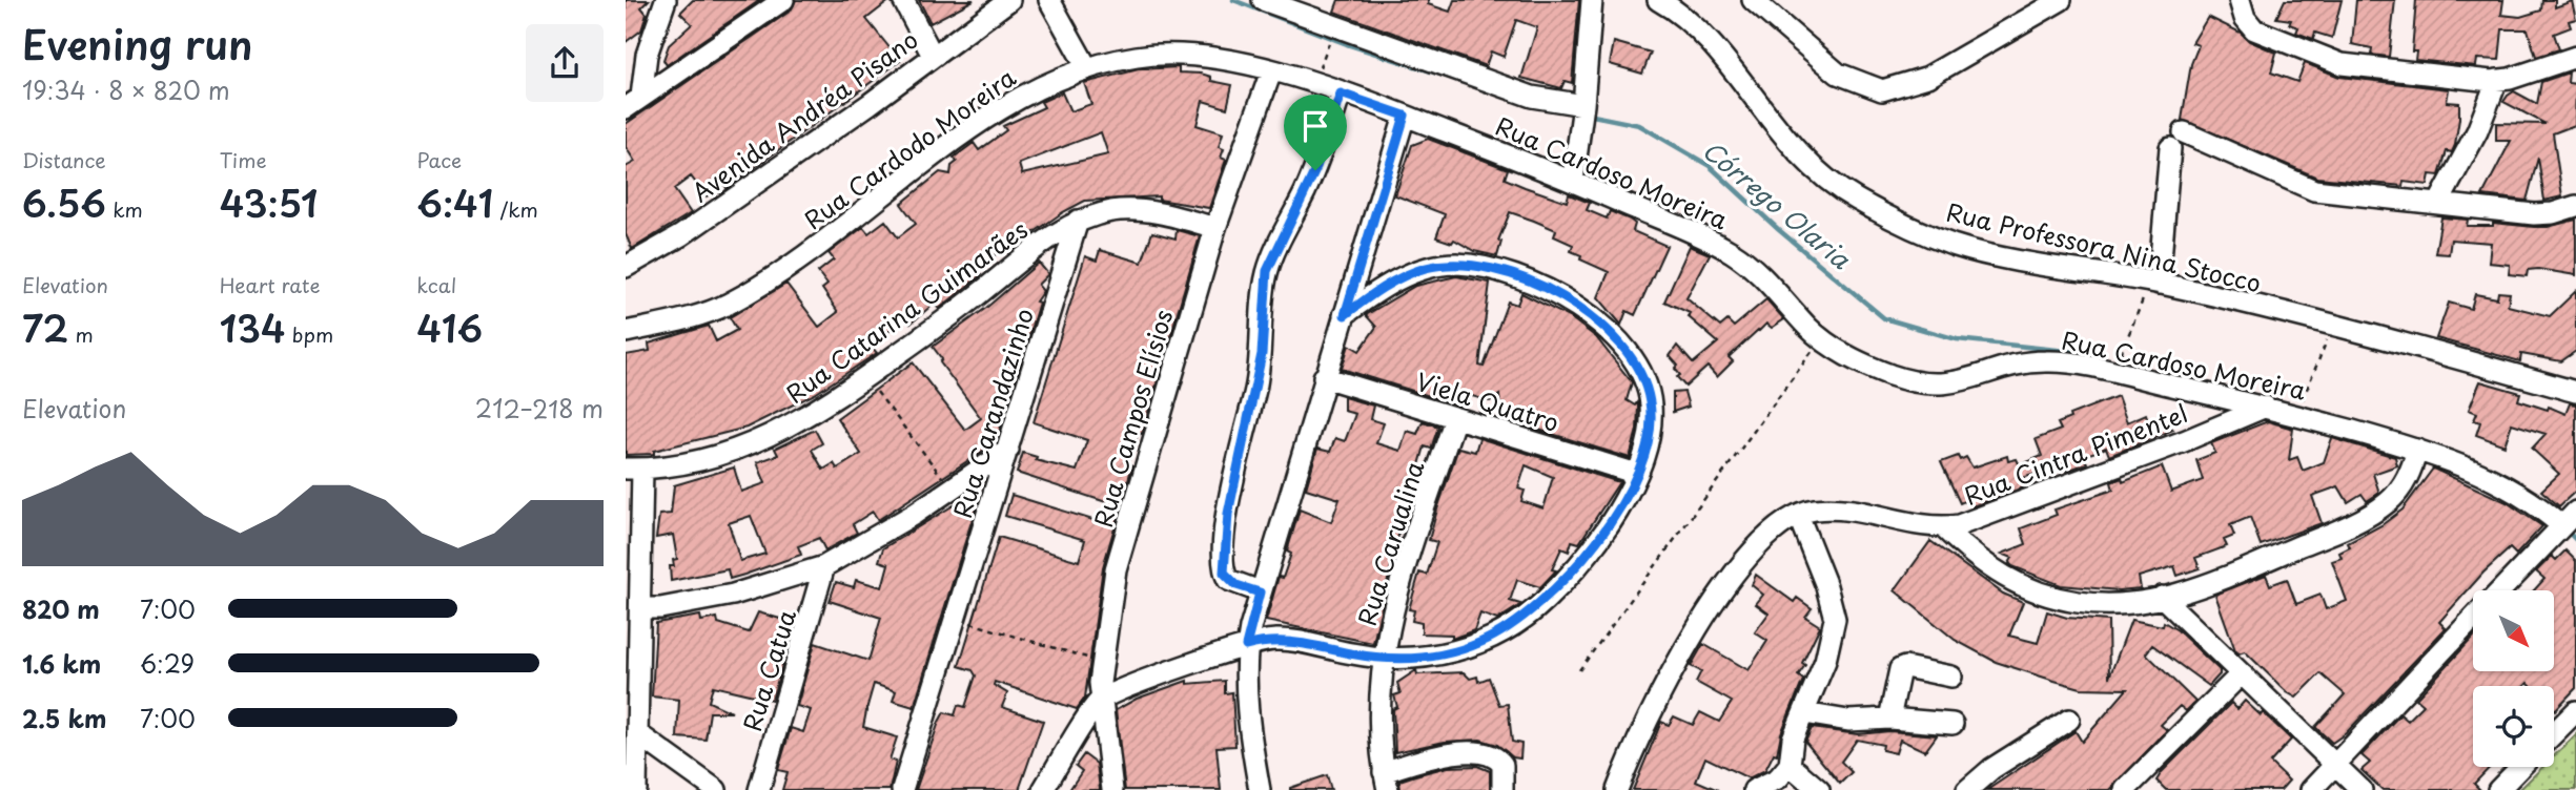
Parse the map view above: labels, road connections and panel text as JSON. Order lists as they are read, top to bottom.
{
  "streets": {
    "street": [
      "Avenida Andréa Pisano",
      "Rua Cardodo Moreira",
      "Rua Cardoso Moreira",
      "Rua Professora Nina Stocco",
      "Rua Catarina Guimarães",
      "Viela Quatro",
      "Rua Carandazinho",
      "Rua Campos Elísios",
      "Rua Cintra Pimentel",
      "Rua Carualina",
      "Rua Catua"
    ]
  },
  "crossings": [
    ["Rua Cardodo Moreira", "Rua Cardoso Moreira"],
    ["Rua Cardodo Moreira", "Rua Campos Elísios"],
    ["Rua Cardoso Moreira", "Rua Cintra Pimentel"],
    ["Rua Catarina Guimarães", "Rua Carandazinho"],
    ["Rua Catarina Guimarães", "Rua Campos Elísios"],
    ["Viela Quatro", "Rua Carualina"]
  ],
  "water": ["Córrego Olaria"],
  "north": "bottom right",
  "page": {
    "heading": ["Evening run", "19:34 · 8 × 820 m"],
    "stats": [
      ["Distance", "6.56 km"],
      ["Time", "43:51"],
      ["Pace", "6:41 /km"],
      ["Elevation", "72 m"],
      ["Heart rate", "134 bpm"],
      ["kcal", "416"]
    ],
    "chart": ["Elevation", "212–218 m"],
    "list": [
      {
        "name": "820 m",
        "note": "7:00"
      },
      {
        "name": "1.6 km",
        "note": "6:29"
      },
      {
        "name": "2.5 km",
        "note": "7:00"
      }
    ]
  }
}
